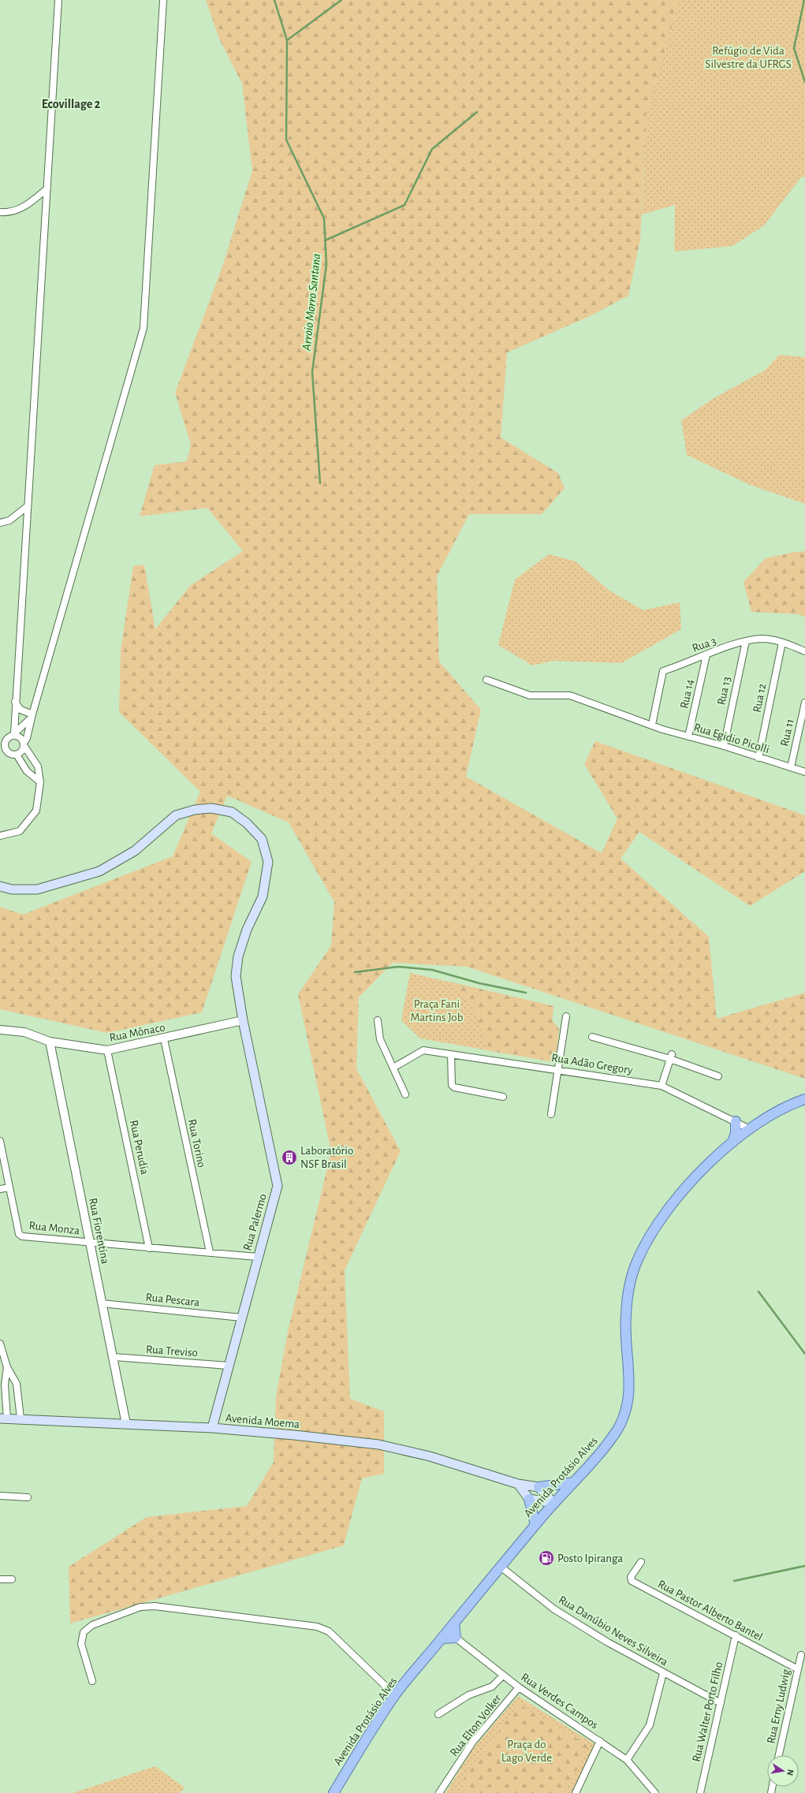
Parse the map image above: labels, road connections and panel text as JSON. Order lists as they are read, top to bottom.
{
  "streets": {
    "main road": ["Rua Palermo", "Avenida Moema", "Avenida Protásio Alves"],
    "street": [
      "Rua 3",
      "Rua 13",
      "Rua 14",
      "Rua 12",
      "Rua 11",
      "Rua Egidio Picolli",
      "Rua Mônaco",
      "Rua Adão Gregory",
      "Rua Torino",
      "Rua Perudia",
      "Rua Monza",
      "Rua Fiorentina",
      "Rua Pescara",
      "Rua Treviso",
      "Rua Pastor Alberto Bantel",
      "Rua Danúbio Neves Silveira",
      "Rua Verdes Campos",
      "Rua Erny Ludwig",
      "Rua Walter Porto Filho",
      "Rua Elton Volker"
    ]
  },
  "crossings": [
    ["Rua 3", "Rua 13"],
    ["Rua 3", "Rua 14"],
    ["Rua 3", "Rua 12"],
    ["Rua 3", "Rua Egidio Picolli"],
    ["Rua 13", "Rua Egidio Picolli"],
    ["Rua 14", "Rua Egidio Picolli"],
    ["Rua 12", "Rua Egidio Picolli"],
    ["Rua 11", "Rua Egidio Picolli"],
    ["Rua Mônaco", "Rua Torino"],
    ["Rua Mônaco", "Rua Perudia"],
    ["Rua Mônaco", "Rua Palermo"],
    ["Rua Mônaco", "Rua Fiorentina"],
    ["Rua Adão Gregory", "Avenida Protásio Alves"],
    ["Rua Torino", "Rua Monza"],
    ["Rua Perudia", "Rua Monza"],
    ["Rua Palermo", "Rua Monza"],
    ["Rua Palermo", "Rua Pescara"],
    ["Rua Palermo", "Rua Treviso"],
    ["Rua Palermo", "Avenida Moema"],
    ["Rua Monza", "Rua Fiorentina"],
    ["Rua Fiorentina", "Rua Pescara"],
    ["Rua Fiorentina", "Rua Treviso"],
    ["Rua Fiorentina", "Avenida Moema"],
    ["Avenida Protásio Alves", "Rua Danúbio Neves Silveira"],
    ["Rua Pastor Alberto Bantel", "Rua Erny Ludwig"],
    ["Rua Pastor Alberto Bantel", "Rua Walter Porto Filho"],
    ["Rua Danúbio Neves Silveira", "Rua Walter Porto Filho"],
    ["Rua Verdes Campos", "Rua Elton Volker"]
  ],
  "districts": ["Ecovillage 2"],
  "water": ["Arroio Morro Santana"],
  "parks": ["Refúgio de Vida Silvestre da UFRGS", "Praça Fani Martins Job", "Praça do Lago Verde"],
  "places": {
    "building": ["Laboratório NSF Brasil"],
    "fuel station": ["Posto Ipiranga"]
  },
  "north": "right"
}
